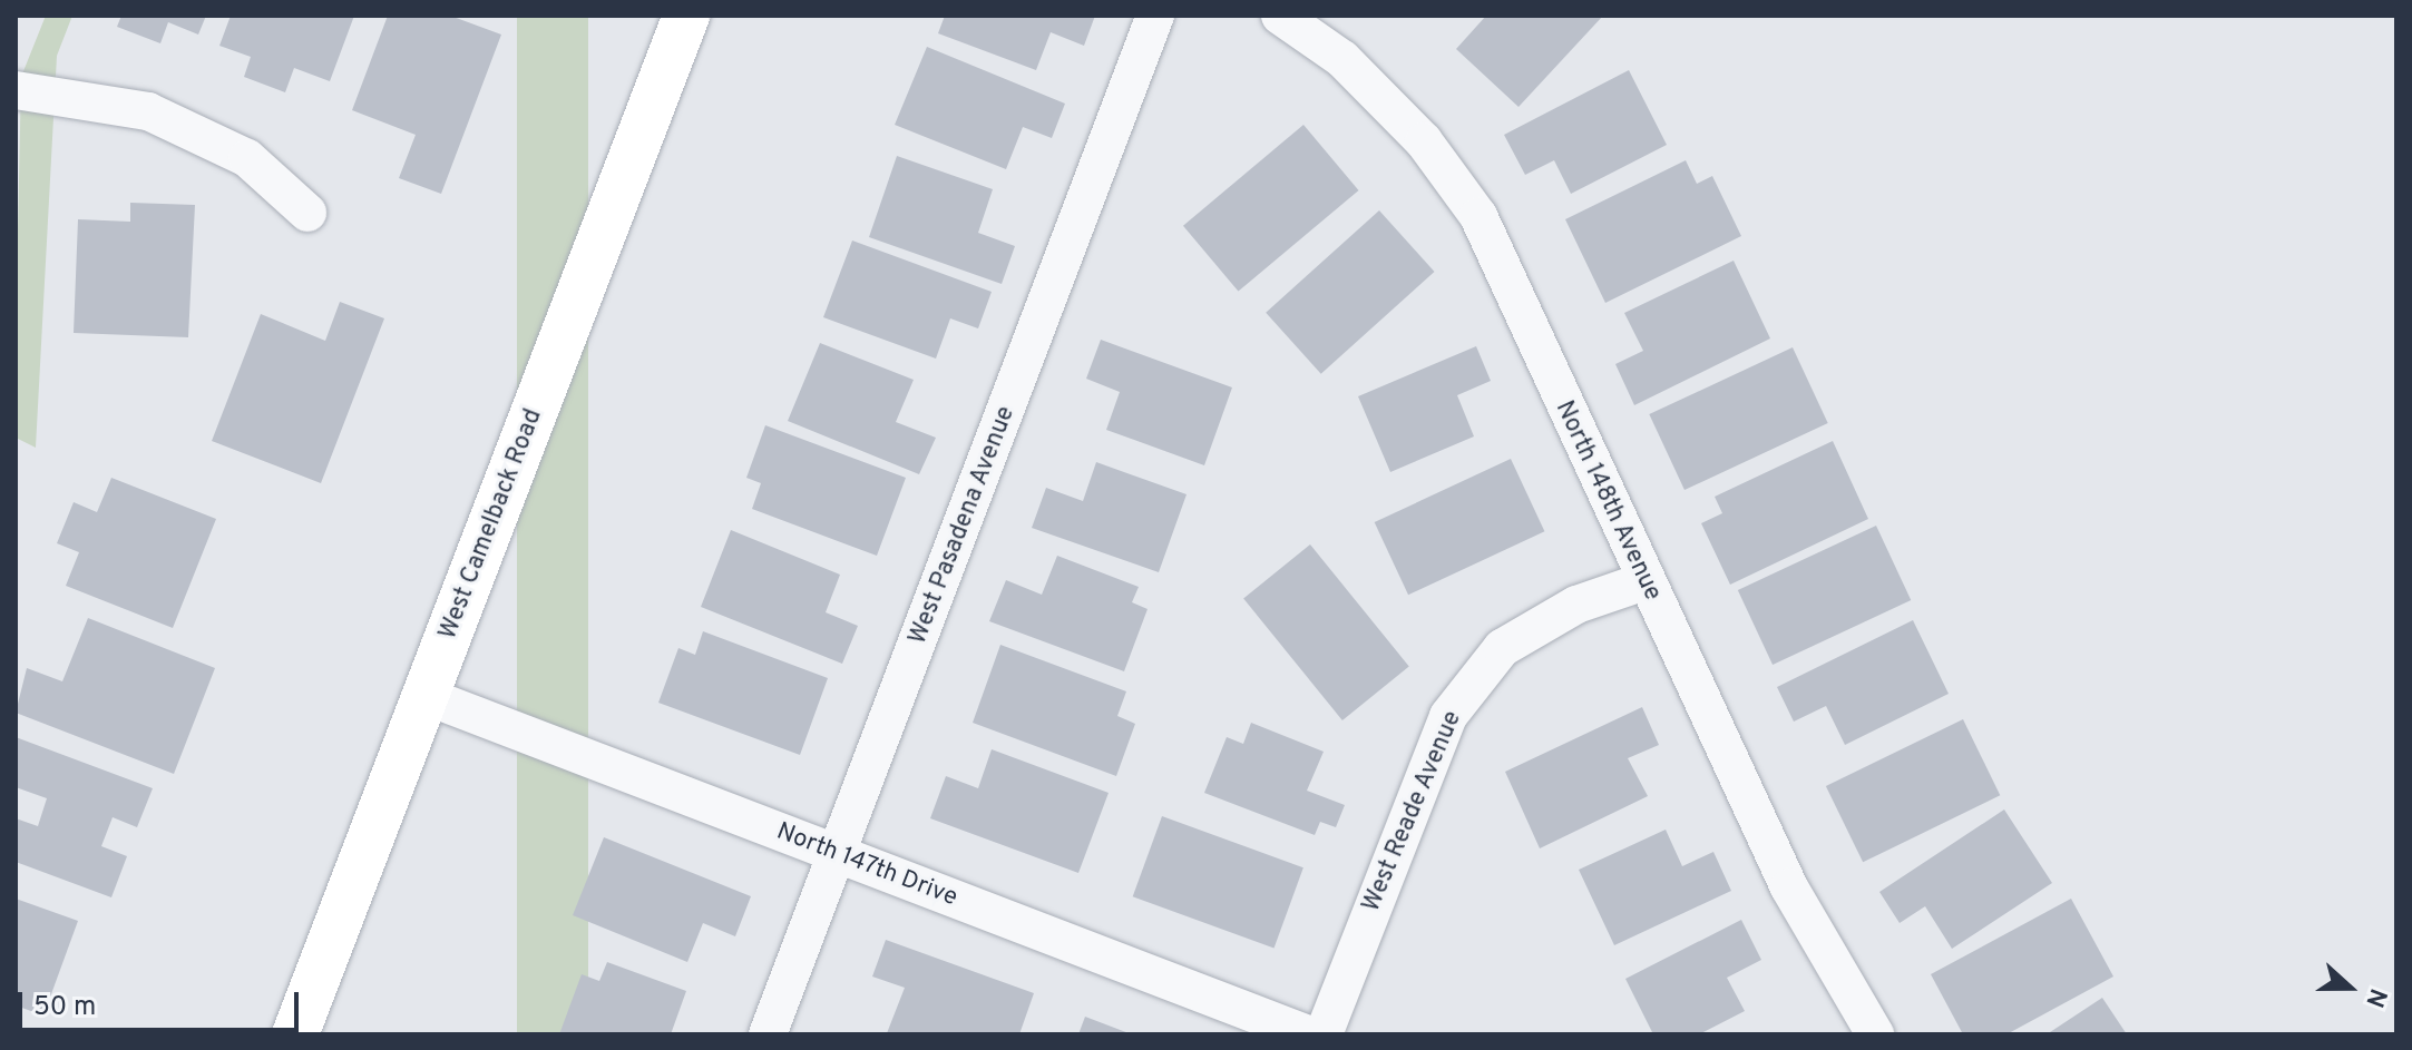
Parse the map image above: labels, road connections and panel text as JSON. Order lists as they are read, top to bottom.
{
  "streets": {
    "main road": ["West Camelback Road"],
    "street": [
      "North 148th Avenue",
      "West Pasadena Avenue",
      "West Reade Avenue",
      "North 147th Drive"
    ]
  },
  "crossings": [
    ["North 148th Avenue", "West Reade Avenue"],
    ["West Camelback Road", "North 147th Drive"],
    ["West Pasadena Avenue", "North 147th Drive"]
  ],
  "scale_bar": "50 m",
  "north": "right"
}
